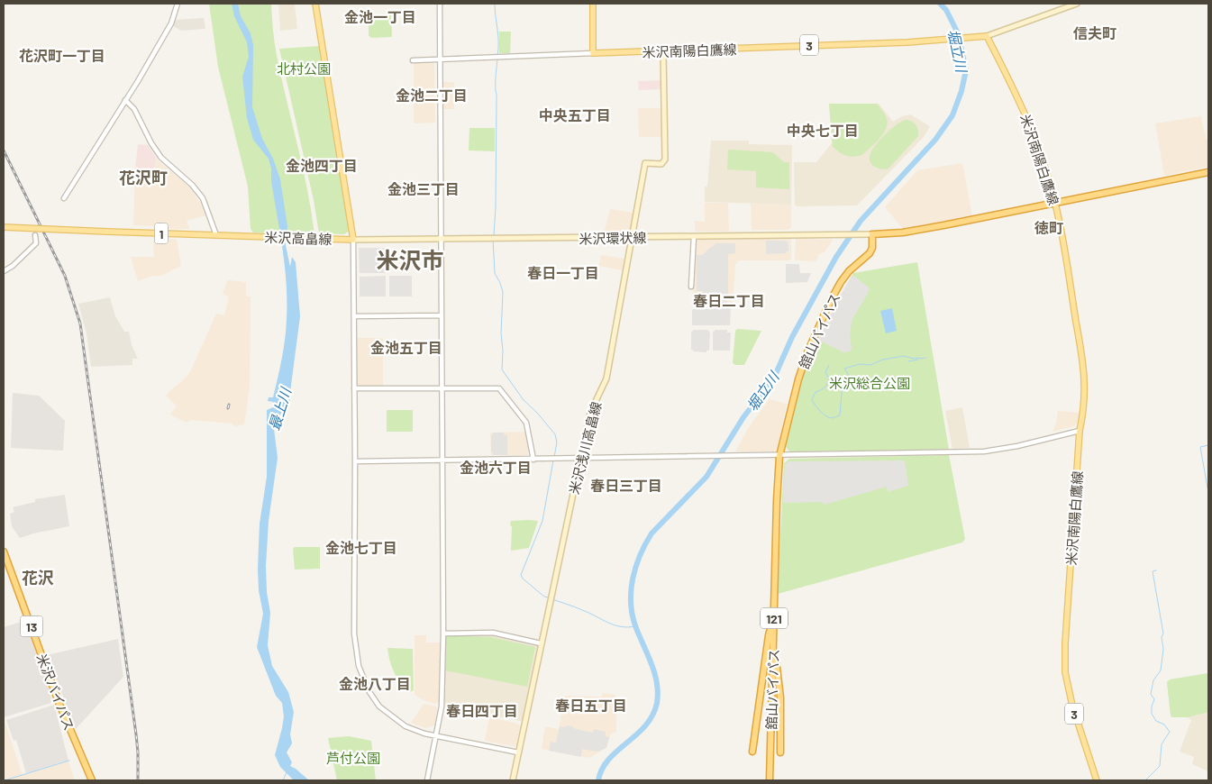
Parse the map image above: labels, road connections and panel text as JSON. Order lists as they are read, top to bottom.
{
  "streets": {
    "highway": [
      "舘山バイパス",
      "121",
      "13",
      "米沢バイパス"
    ],
    "main road": [
      "3",
      "米沢南陽白鷹線",
      "1",
      "米沢高畠線",
      "米沢環状線",
      "米沢浅川高畠線"
    ]
  },
  "crossings": [
    ["米沢南陽白鷹線", "米沢浅川高畠線"],
    ["米沢高畠線", "米沢環状線"],
    ["米沢環状線", "舘山バイパス"],
    ["米沢環状線", "米沢浅川高畠線"]
  ],
  "districts": [
    "金池一丁目",
    "信夫町",
    "花沢町一丁目",
    "金池二丁目",
    "中央五丁目",
    "中央七丁目",
    "金池四丁目",
    "花沢町",
    "金池三丁目",
    "徳町",
    "米沢市",
    "春日一丁目",
    "春日二丁目",
    "金池五丁目",
    "金池六丁目",
    "春日三丁目",
    "金池七丁目",
    "花沢",
    "金池八丁目",
    "春日五丁目",
    "春日四丁目"
  ],
  "water": ["堀立川", "最上川"],
  "parks": ["北村公園", "米沢総合公園", "芦付公園"]
}
